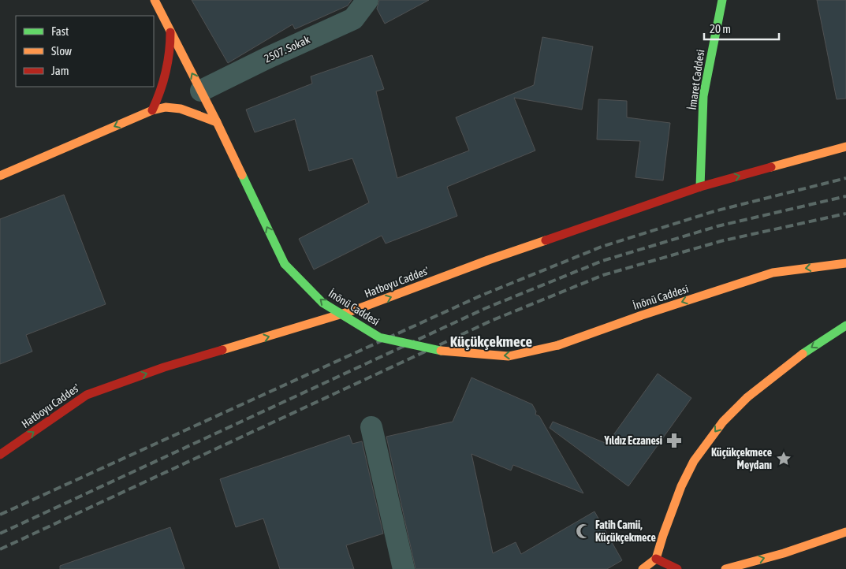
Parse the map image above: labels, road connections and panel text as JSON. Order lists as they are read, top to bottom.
{
  "streets": {
    "street": [
      "2507. Sokak",
      "İmaret Caddesi",
      "Hatboyu Caddes'",
      "İnönü Caddesi"
    ]
  },
  "crossings": [
    ["2507. Sokak", "İnönü Caddesi"],
    ["İmaret Caddesi", "Hatboyu Caddes'"]
  ],
  "one_way": ["Hatboyu Caddes'", "İnönü Caddesi"],
  "districts": ["Küçükçekmece"],
  "places": {
    "pharmacy": ["Yıldız Eczanesi"],
    "place": ["Küçükçekmece Meydanı"],
    "mosque": ["Fatih Camii, Küçükçekmece"]
  },
  "legend": ["Fast", "Slow", "Jam"],
  "scale_bar": "20 m"
}
